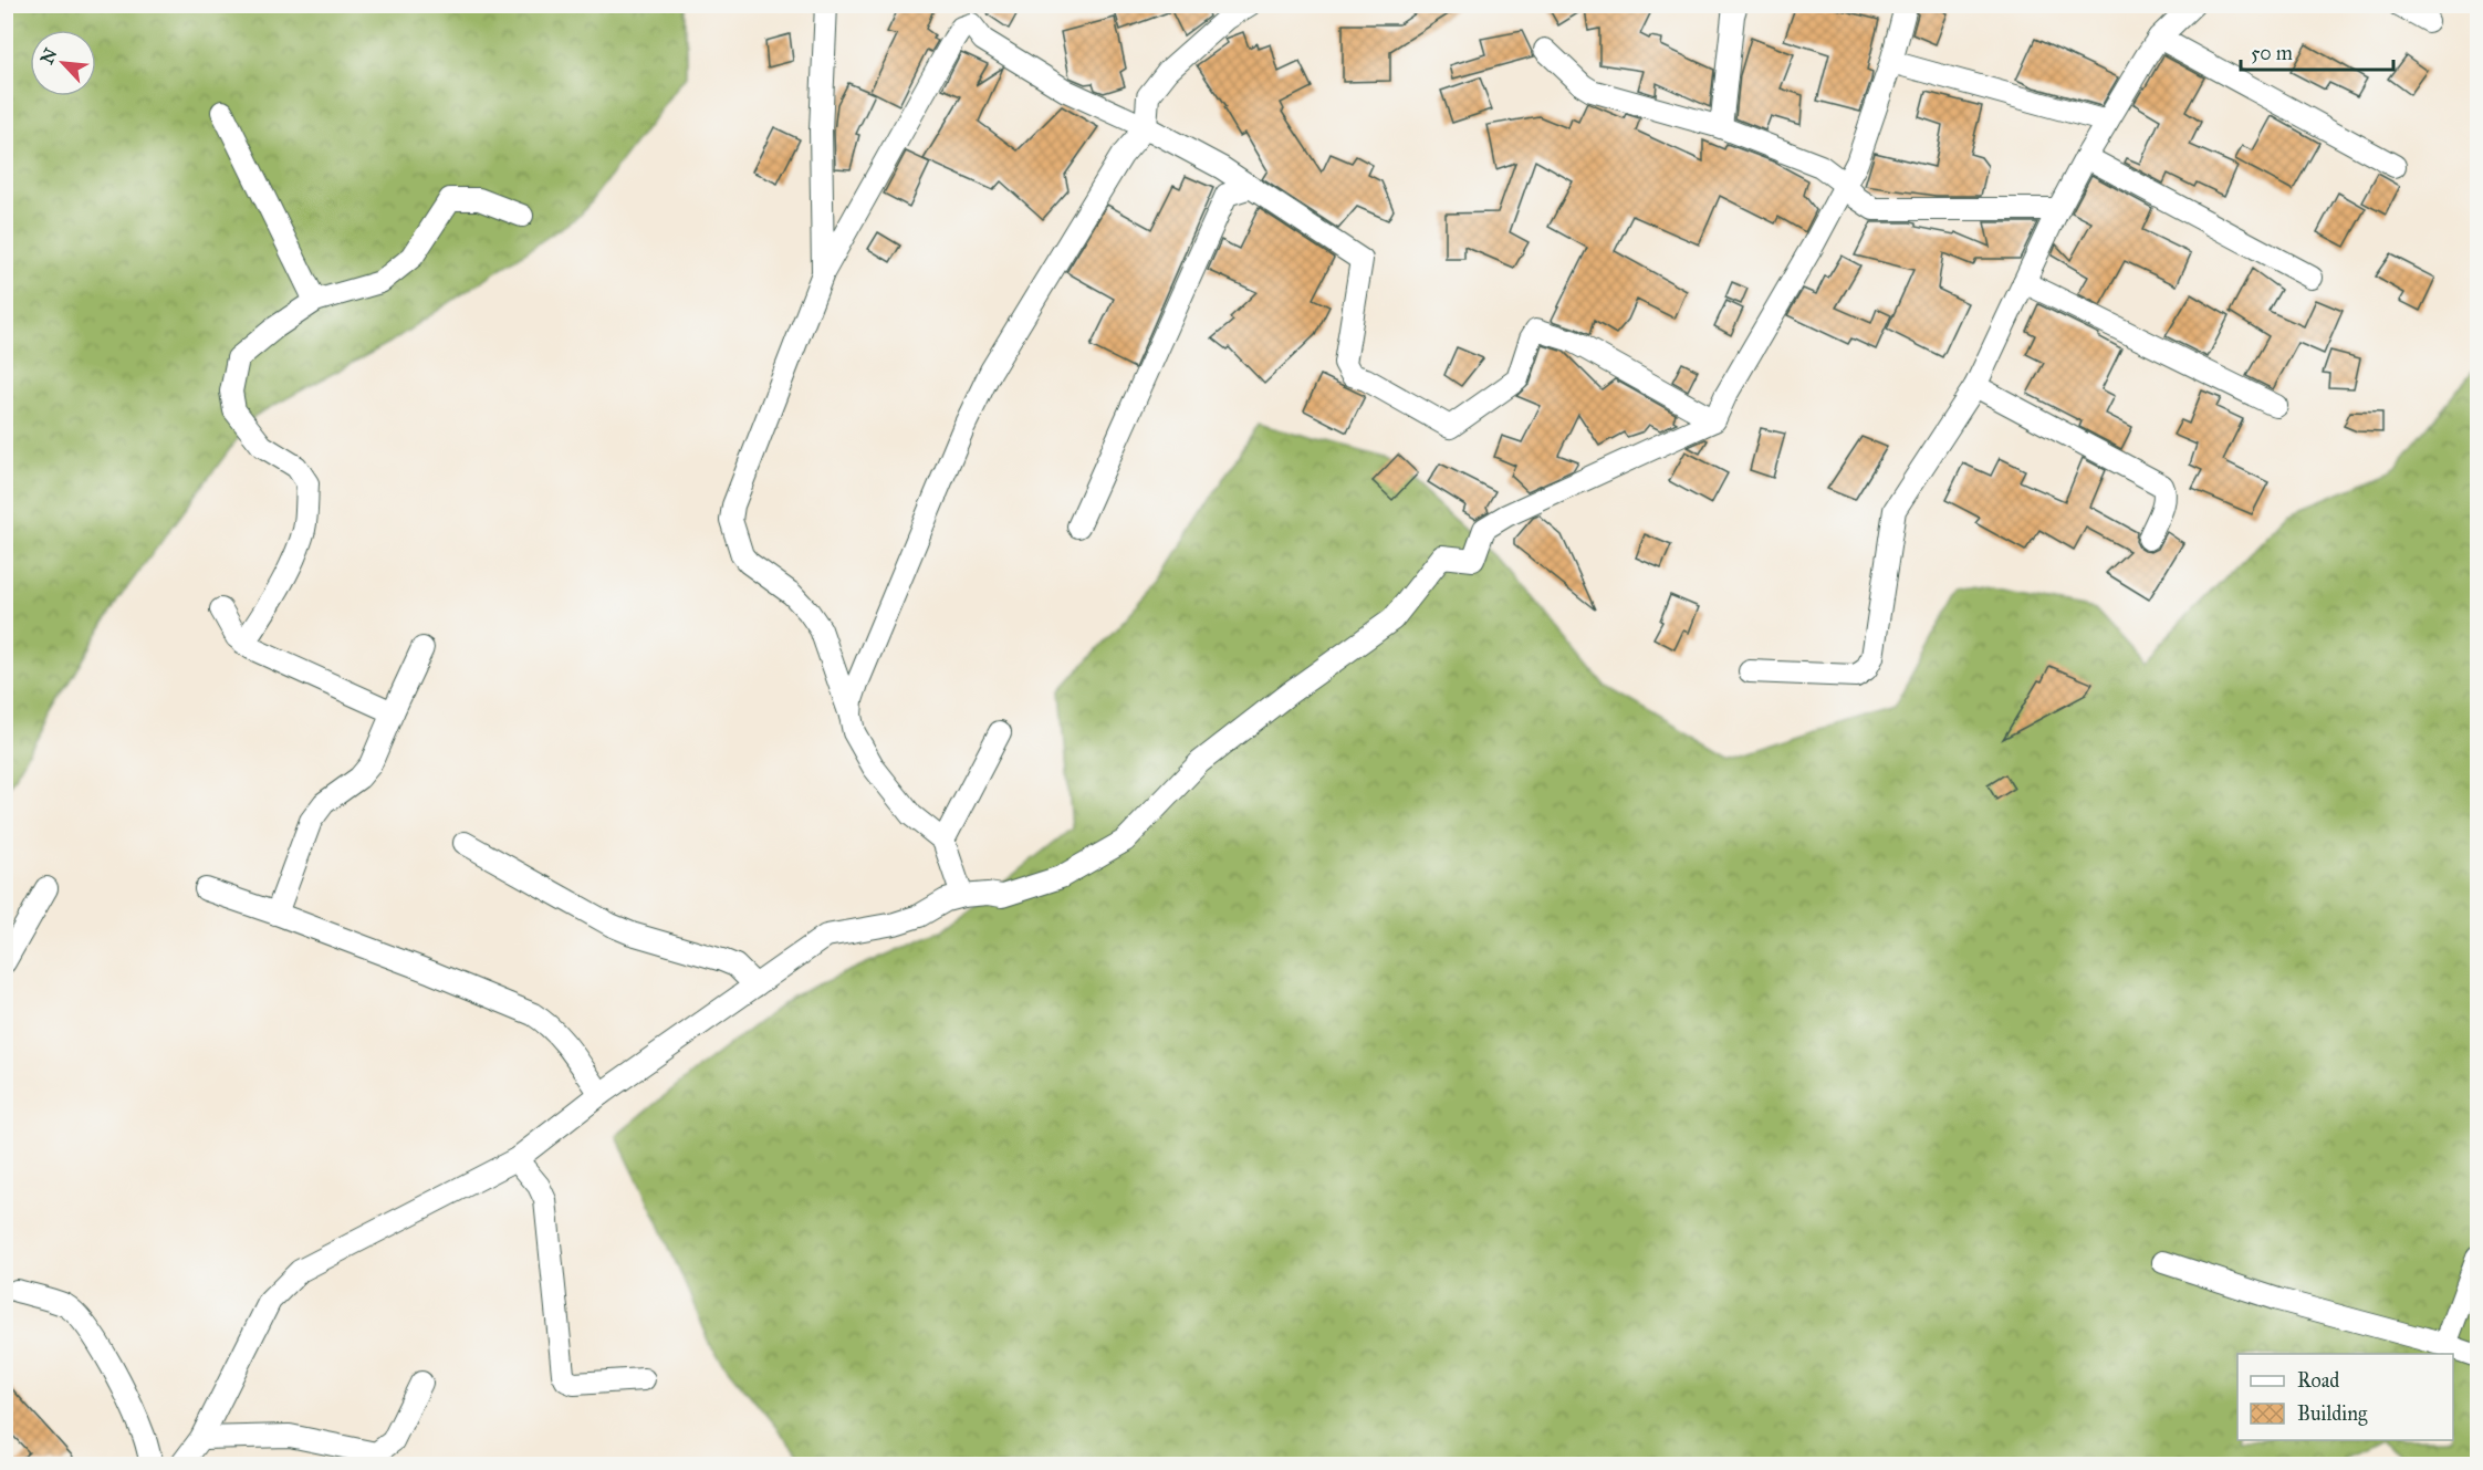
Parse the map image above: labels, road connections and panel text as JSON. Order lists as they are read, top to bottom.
{
  "legend": ["Road", "Building"],
  "scale_bar": "50 m",
  "north": "top left"
}
